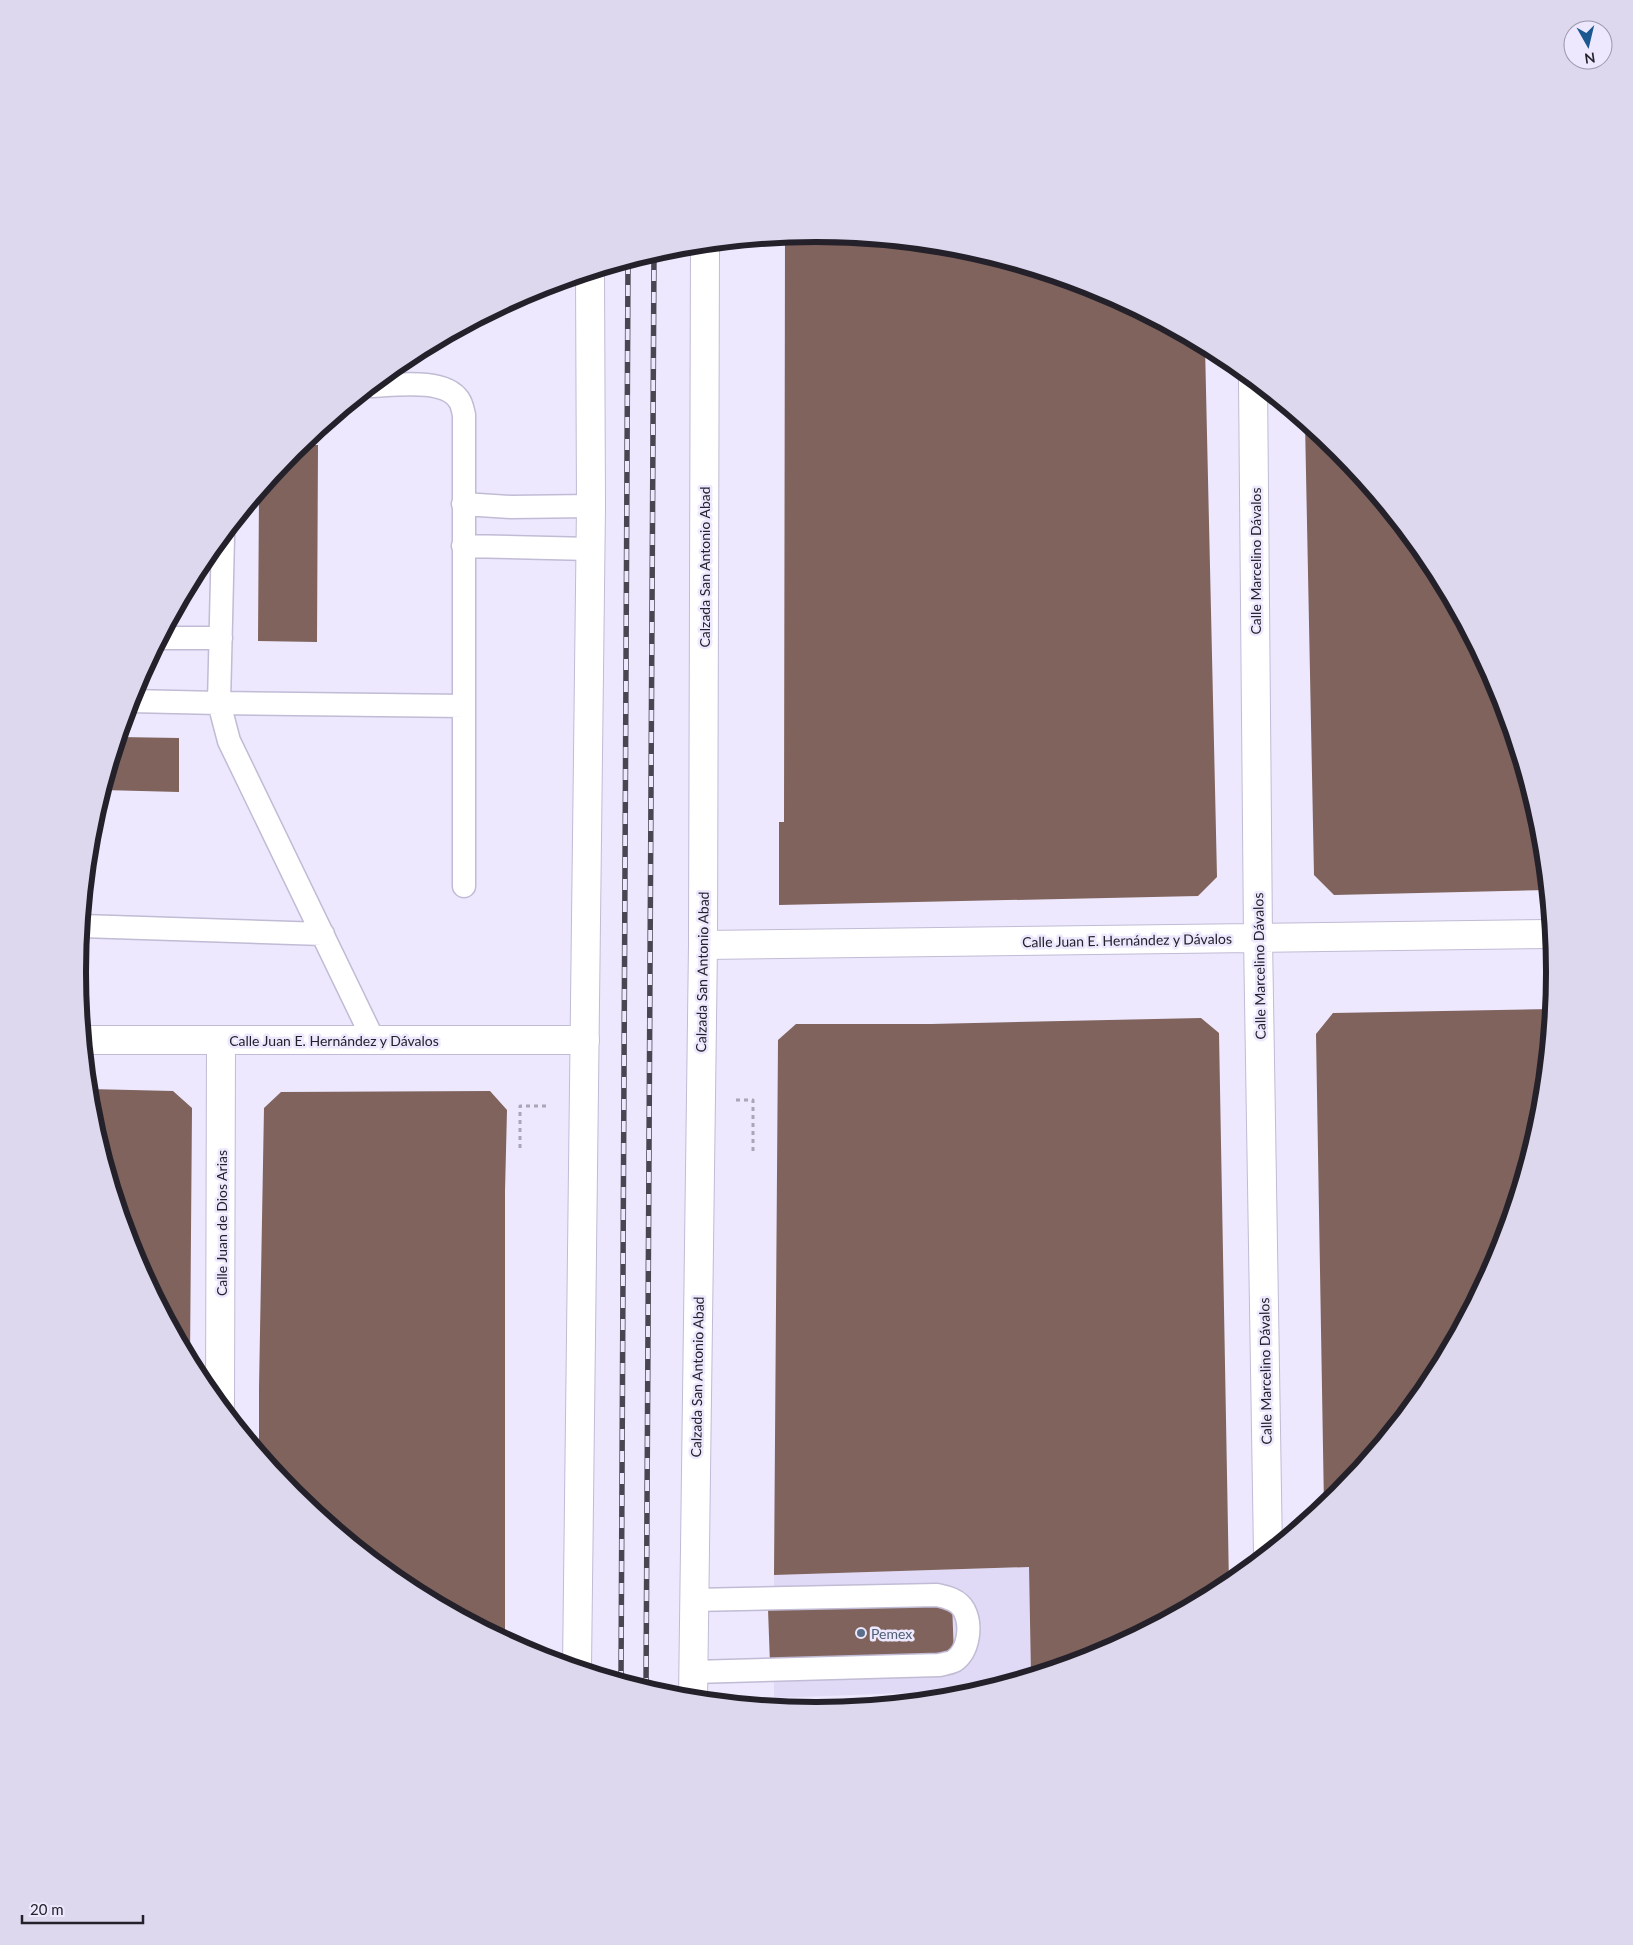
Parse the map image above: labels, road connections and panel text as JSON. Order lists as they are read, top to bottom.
{
  "streets": {
    "main road": [
      "Calle Marcelino Dávalos",
      "Calzada San Antonio Abad",
      "Calle Juan E. Hernández y Dávalos",
      "Calle Juan de Dios Arias"
    ]
  },
  "crossings": [
    ["Calle Marcelino Dávalos", "Calle Juan E. Hernández y Dávalos"],
    ["Calzada San Antonio Abad", "Calle Juan E. Hernández y Dávalos"],
    ["Calle Juan E. Hernández y Dávalos", "Calle Juan de Dios Arias"]
  ],
  "places": ["Pemex"],
  "scale_bar": "20 m",
  "north": "bottom"
}
